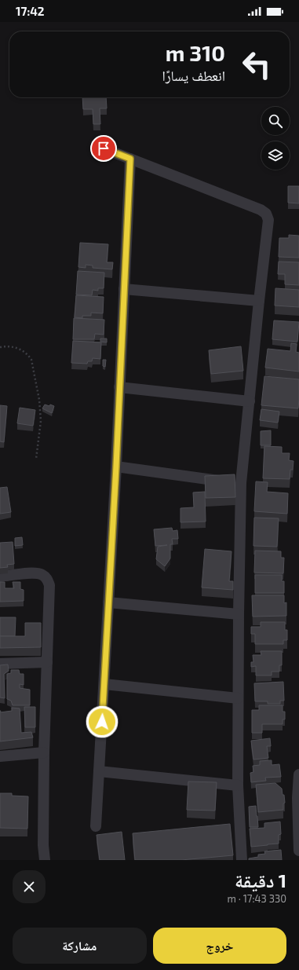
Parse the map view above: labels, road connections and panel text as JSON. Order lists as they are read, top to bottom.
{
  "page": {
    "status": "17:42",
    "turn": ["310 m", "انعطف يسارًا"],
    "heading": ["1 دقيقة", "330 m · 17:43"],
    "buttons": ["خروج", "مشاركة"]
  }
}
